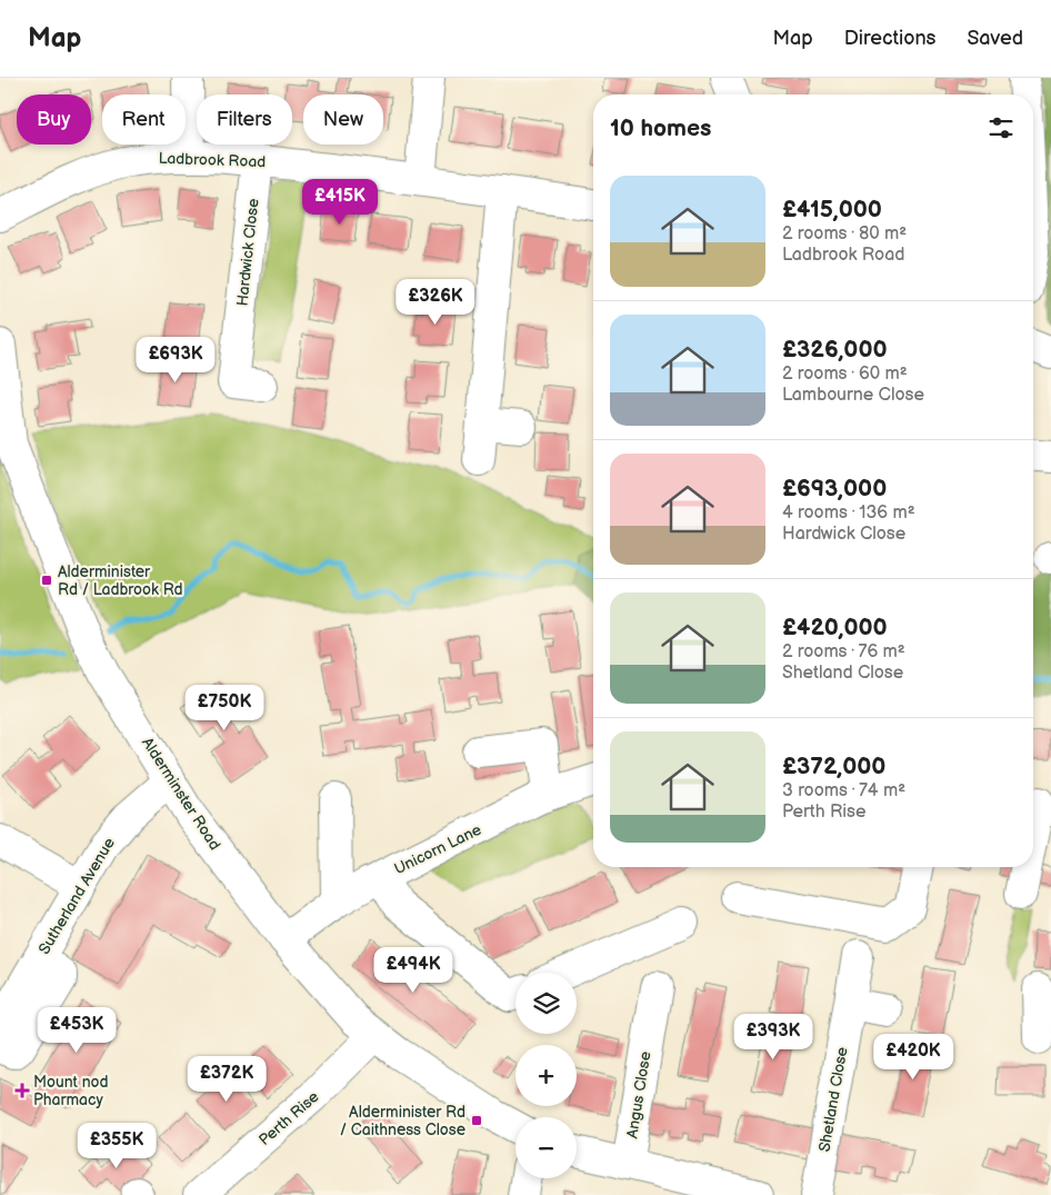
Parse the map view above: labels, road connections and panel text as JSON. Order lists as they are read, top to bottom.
{
  "streets": {
    "street": [
      "Ladbrook Road",
      "Hardwick Close",
      "Alderminster Road",
      "Unicorn Lane",
      "Sutherland Avenue",
      "Angus Close",
      "Shetland Close",
      "Perth Rise"
    ]
  },
  "crossings": [
    ["Ladbrook Road", "Hardwick Close"],
    ["Alderminster Road", "Unicorn Lane"],
    ["Alderminster Road", "Sutherland Avenue"],
    ["Alderminster Road", "Perth Rise"]
  ],
  "places": {
    "transit": ["Alderminister Rd / Ladbrook Rd", "Alderminister Rd / Caithness Close"],
    "health": ["Mount nod Pharmacy"]
  },
  "page": {
    "header": "Map",
    "nav": ["Map", "Directions", "Saved"],
    "chip": [
      "Buy",
      "Rent",
      "Filters",
      "New"
    ],
    "heading": "10 homes",
    "list": [
      {
        "name": "£415,000",
        "note": "2 rooms · 80 m² · Ladbrook Road"
      },
      {
        "name": "£326,000",
        "note": "2 rooms · 60 m² · Lambourne Close"
      },
      {
        "name": "£693,000",
        "note": "4 rooms · 136 m² · Hardwick Close"
      },
      {
        "name": "£420,000",
        "note": "2 rooms · 76 m² · Shetland Close"
      },
      {
        "name": "£372,000",
        "note": "3 rooms · 74 m² · Perth Rise"
      }
    ],
    "price": [
      "£415K",
      "£326K",
      "£693K",
      "£750K",
      "£494K",
      "£453K",
      "£393K",
      "£420K",
      "£372K",
      "£355K"
    ],
    "map_buttons": ["+", "−"]
  }
}
